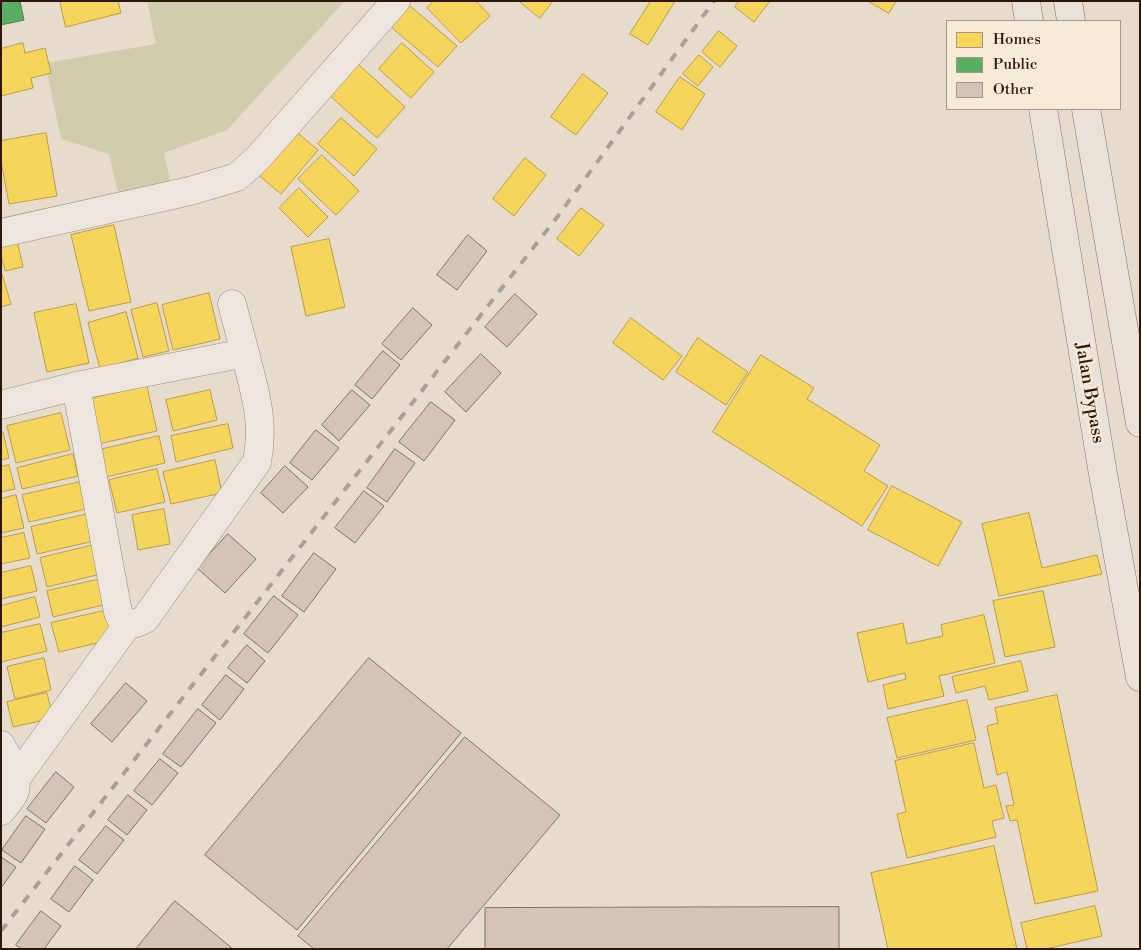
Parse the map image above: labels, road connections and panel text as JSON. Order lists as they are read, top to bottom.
{
  "streets": {
    "highway": ["Jalan Bypass"]
  },
  "legend": ["Homes", "Public", "Other"]
}
